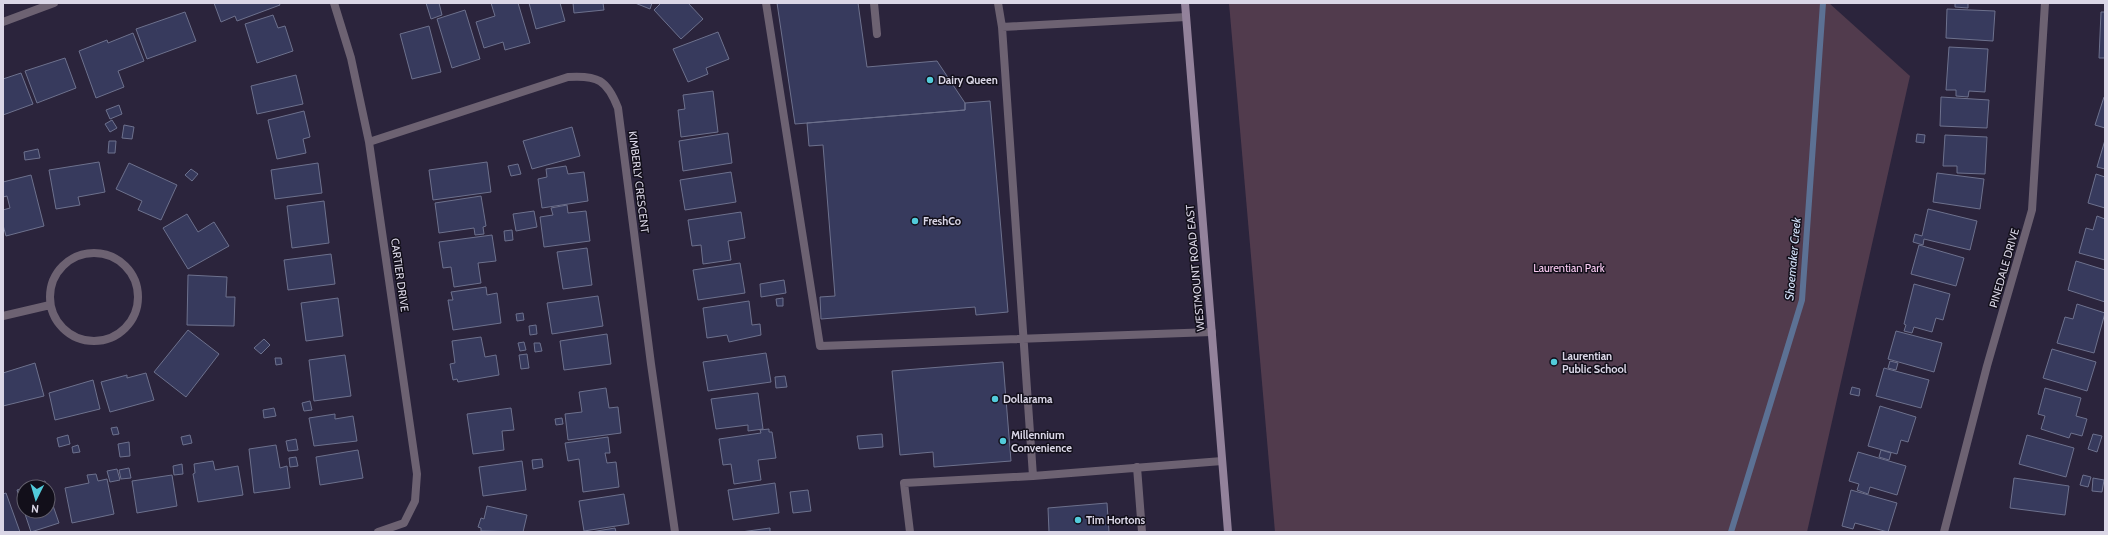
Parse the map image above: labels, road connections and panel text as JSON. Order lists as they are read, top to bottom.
{
  "streets": {
    "main road": ["WESTMOUNT ROAD EAST"],
    "street": ["KIMBERLY CRESCENT", "PINEDALE DRIVE", "CARTIER DRIVE"]
  },
  "crossings": [
    ["KIMBERLY CRESCENT", "CARTIER DRIVE"]
  ],
  "water": ["Shoemaker Creek"],
  "parks": ["Laurentian Park"],
  "places": [
    "Dairy Queen",
    "FreshCo",
    "Laurentian Public School",
    "Dollarama",
    "Millennium Convenience",
    "Tim Hortons"
  ],
  "north": "bottom"
}
